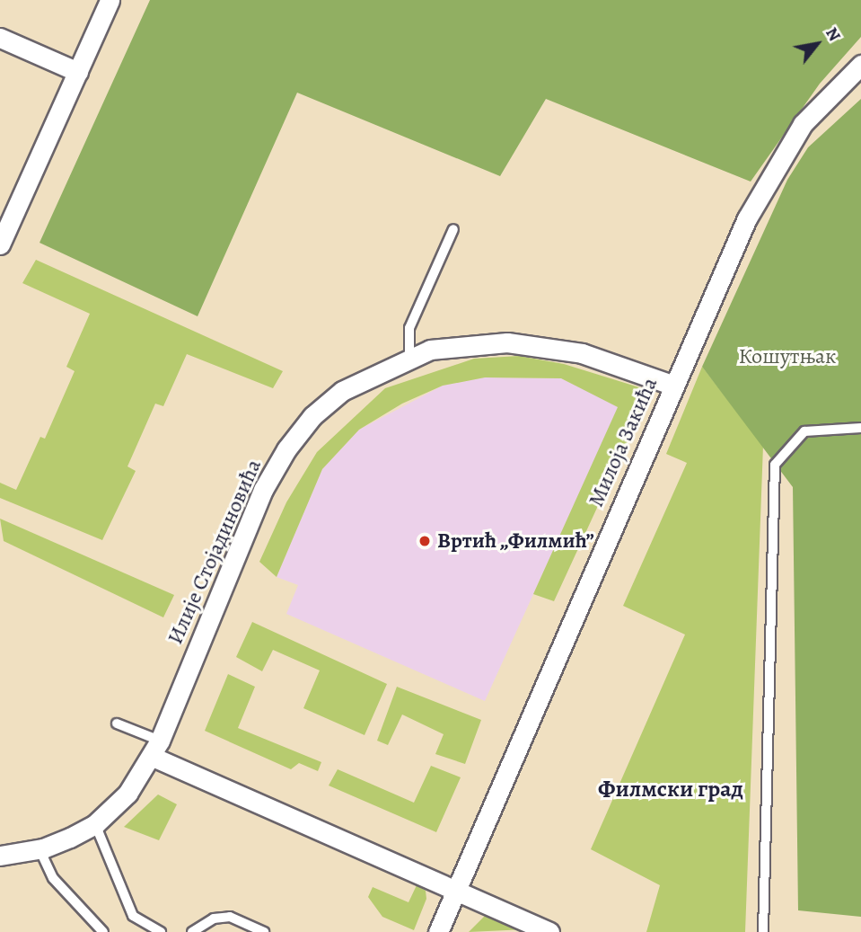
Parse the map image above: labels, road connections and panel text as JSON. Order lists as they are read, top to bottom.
{
  "streets": {
    "street": ["Милоја Закића", "Илије Стојадиновића"]
  },
  "crossings": [
    ["Милоја Закића", "Илије Стојадиновића"]
  ],
  "districts": ["Филмски град"],
  "parks": ["Кошутњак"],
  "places": ["Вртић „Филмић”"],
  "north": "top right"
}
